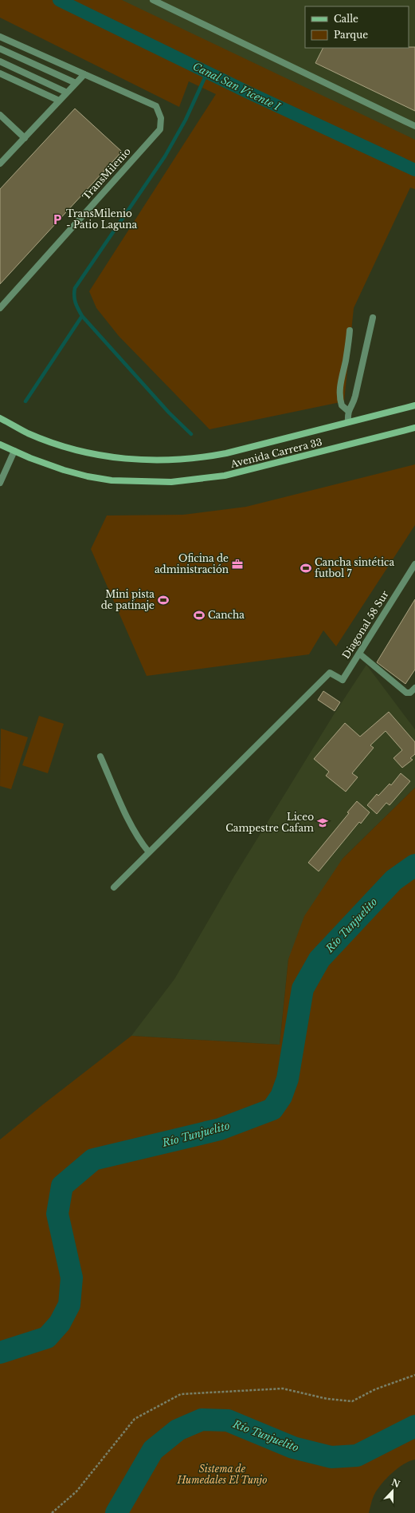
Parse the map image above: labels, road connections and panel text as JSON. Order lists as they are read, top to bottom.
{
  "streets": {
    "main road": ["Avenida Carrera 33"],
    "street": ["TransMilenio", "Diagonal 58 Sur"]
  },
  "water": ["Canal San Vicente I", "Río Tunjuelito"],
  "parks": ["Sistema de Humedales El Tunjo"],
  "places": {
    "parking": ["TransMilenio - Patio Laguna"],
    "office": ["Oficina de administración"],
    "sports": ["Cancha sintética futbol 7", "Mini pista de patinaje", "Cancha"],
    "school or university": ["Liceo Campestre Cafam"]
  },
  "legend": ["Calle", "Parque"],
  "north": "top"
}
